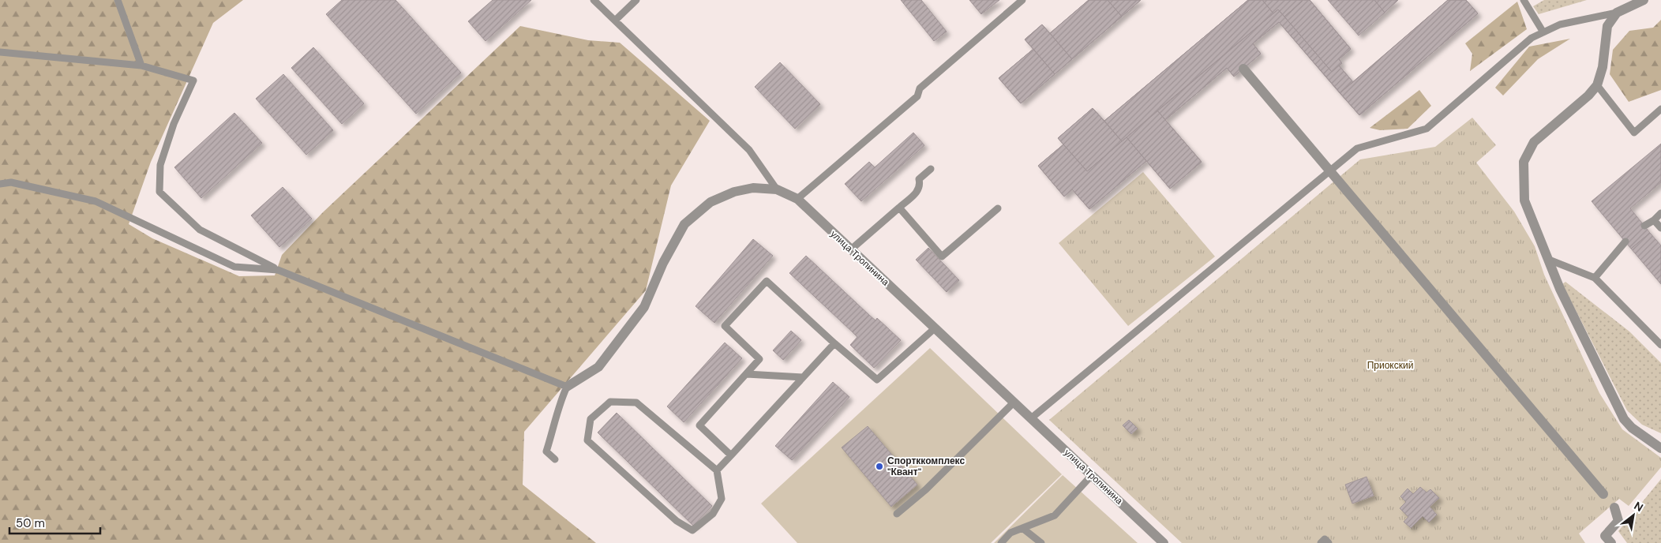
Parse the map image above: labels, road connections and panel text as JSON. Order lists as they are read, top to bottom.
{
  "streets": {
    "street": ["улица Тропинина"]
  },
  "parks": ["Приокский"],
  "places": ["Спортккомплекс \"Квант\""],
  "scale_bar": "50 m",
  "north": "top right"
}
